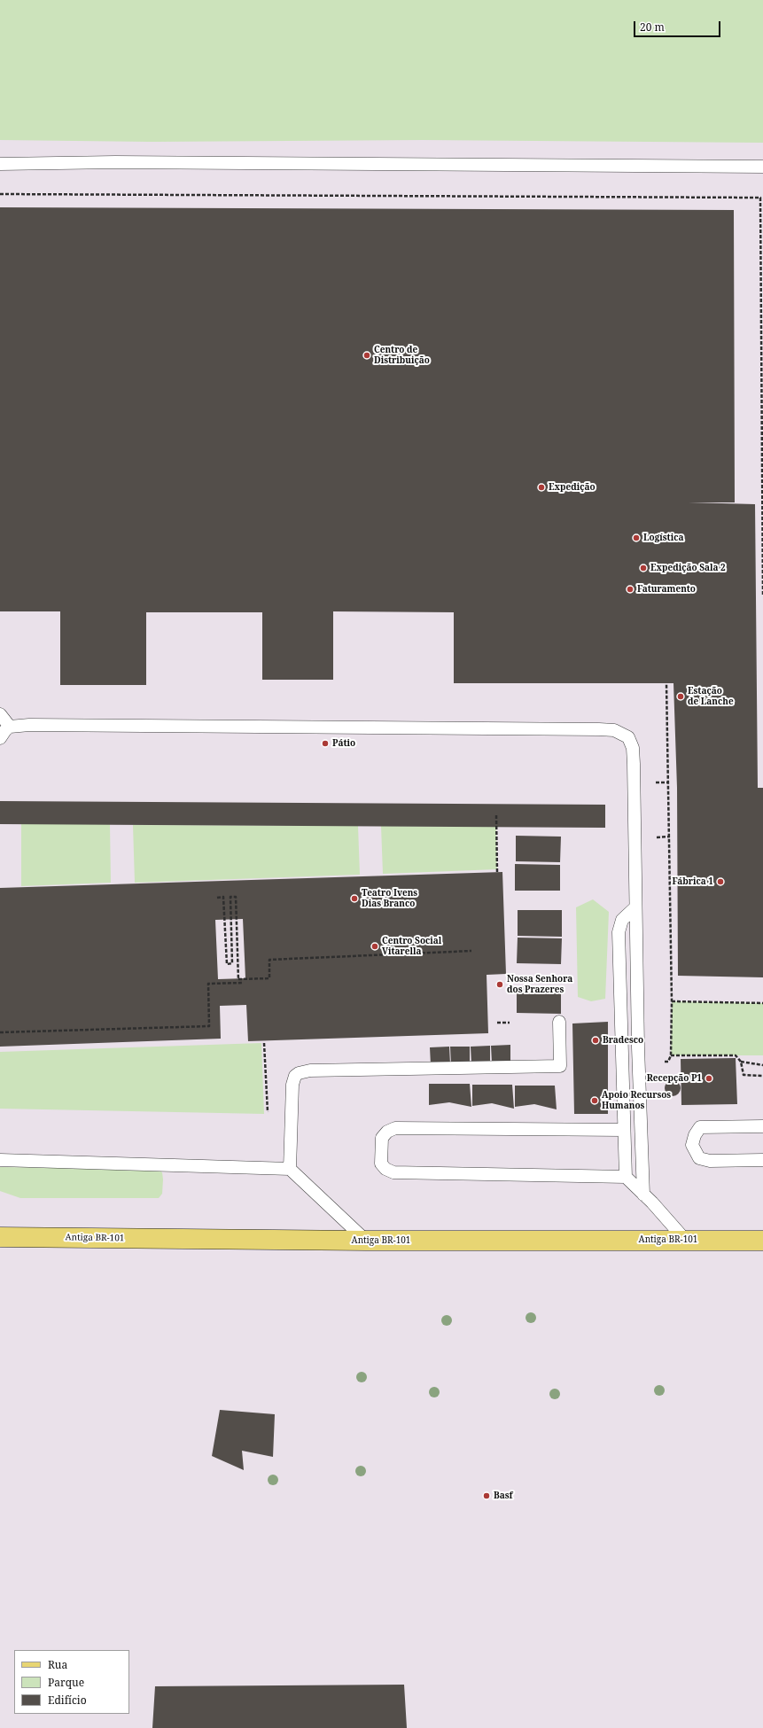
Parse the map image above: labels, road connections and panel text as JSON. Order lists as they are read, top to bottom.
{
  "streets": {
    "main road": ["Antiga BR-101"]
  },
  "places": [
    "Centro de Distribuição",
    "Expedição",
    "Logística",
    "Expedição Sala 2",
    "Faturamento",
    "Estação de Lanche",
    "Pátio",
    "Fábrica 1",
    "Teatro Ivens Dias Branco",
    "Centro Social Vitarella",
    "Nossa Senhora dos Prazeres",
    "Bradesco",
    "Recepção P1",
    "Apoio Recursos Humanos",
    "Basf"
  ],
  "legend": ["Rua", "Parque", "Edifício"],
  "scale_bar": "20 m"
}
